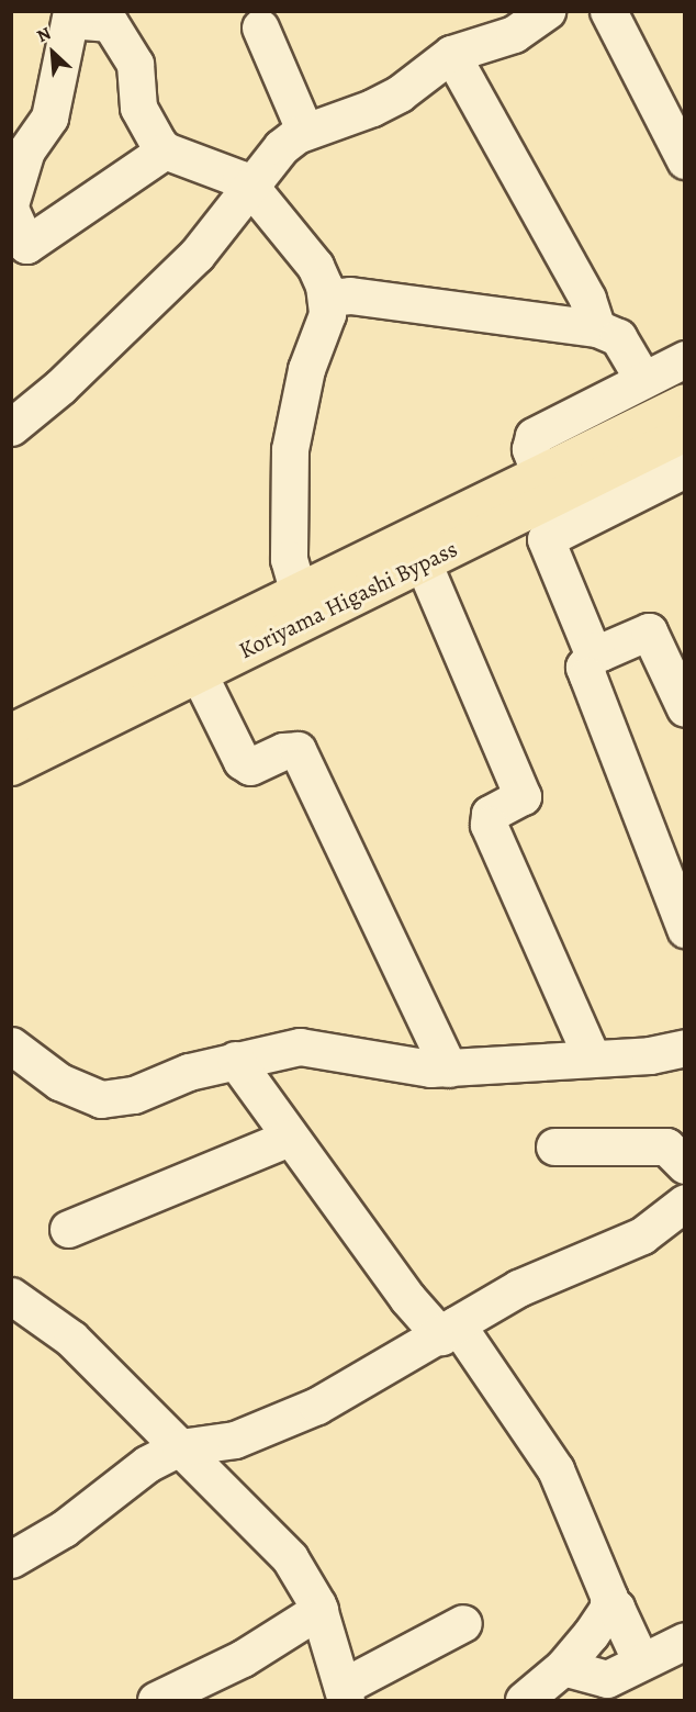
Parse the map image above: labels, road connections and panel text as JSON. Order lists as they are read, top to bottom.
{
  "streets": {
    "main road": ["Koriyama Higashi Bypass"]
  },
  "north": "top left"
}
